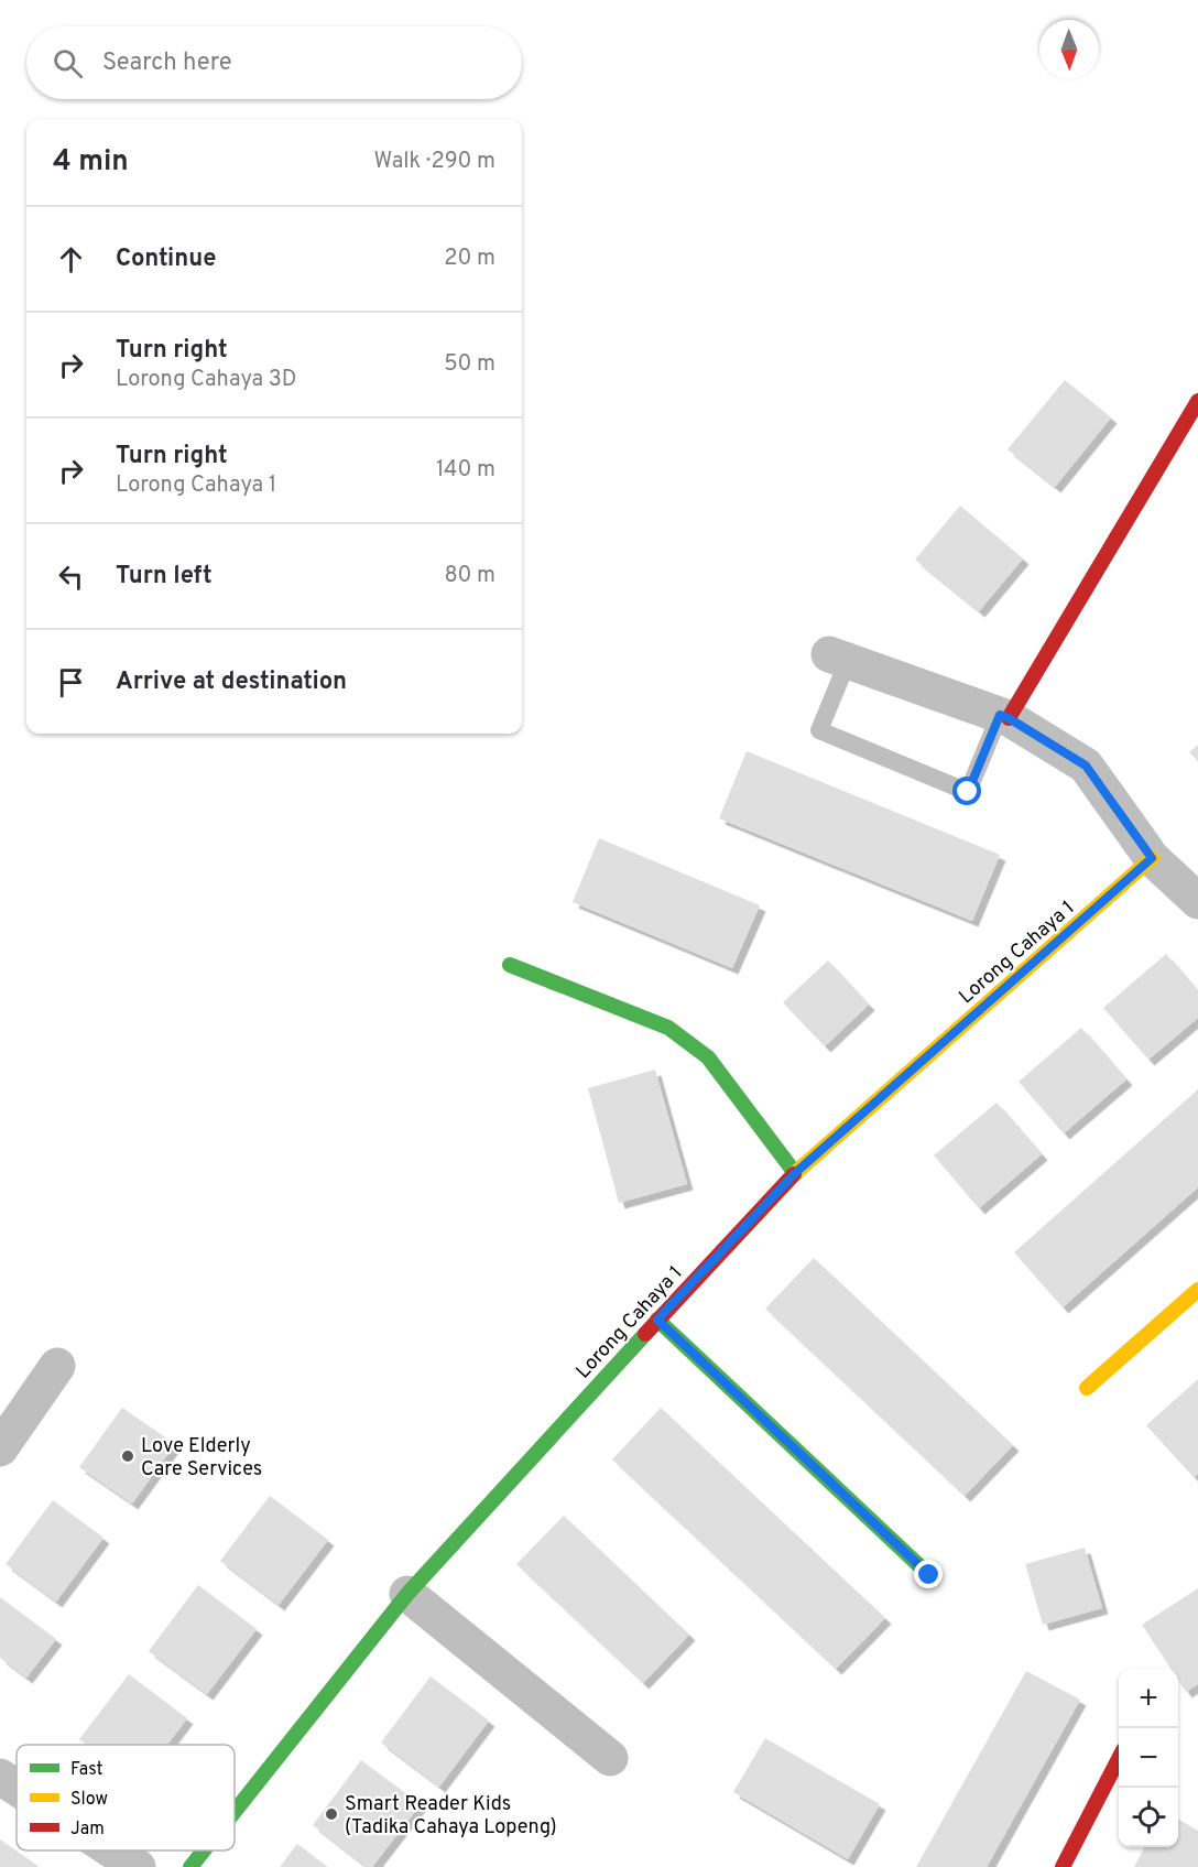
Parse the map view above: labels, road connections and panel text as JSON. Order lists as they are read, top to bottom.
{
  "streets": {
    "street": ["Lorong Cahaya 1"]
  },
  "places": ["Love Elderly Care Services", "Smart Reader Kids (Tadika Cahaya Lopeng)"],
  "legend": ["Fast", "Slow", "Jam"],
  "north": "bottom",
  "page": {
    "search": "Search here",
    "heading": ["4 min", "Walk · 290 m"],
    "list": [
      ["Continue", "20 m"],
      ["Turn right", "Lorong Cahaya 3D", "50 m"],
      ["Turn right", "Lorong Cahaya 1", "140 m"],
      ["Turn left", "80 m"],
      "Arrive at destination"
    ],
    "map_buttons": ["+", "−"]
  }
}
